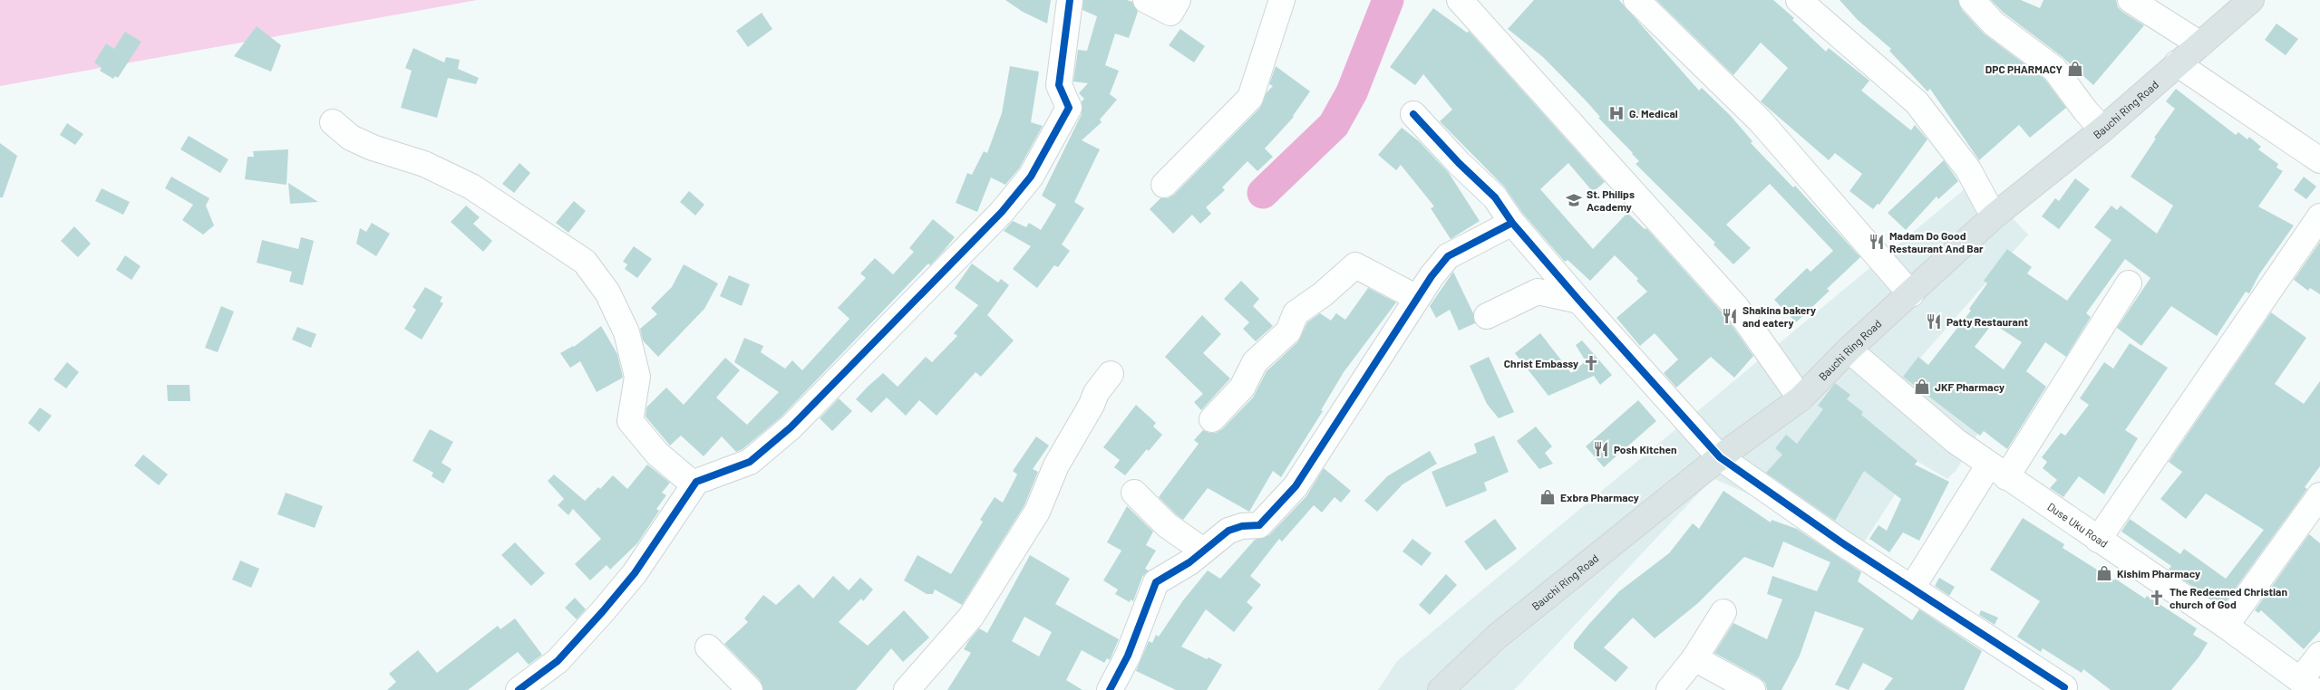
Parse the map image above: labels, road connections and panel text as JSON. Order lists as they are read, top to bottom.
{
  "streets": {
    "main road": ["Bauchi Ring Road"],
    "street": ["Duse Uku Road"]
  },
  "crossings": [
    ["Bauchi Ring Road", "Duse Uku Road"]
  ],
  "places": {
    "shop": [
      "DPC PHARMACY",
      "JKF Pharmacy",
      "Exbra Pharmacy",
      "Kishim Pharmacy"
    ],
    "hospital": ["G. Medical"],
    "school or university": ["St. Philips Academy"],
    "restaurant": [
      "Madam Do Good Restaurant And Bar",
      "Shakina bakery and eatery",
      "Patty Restaurant",
      "Posh Kitchen"
    ],
    "church": ["Christ Embassy", "The Redeemed Christian church of God"]
  }
}
